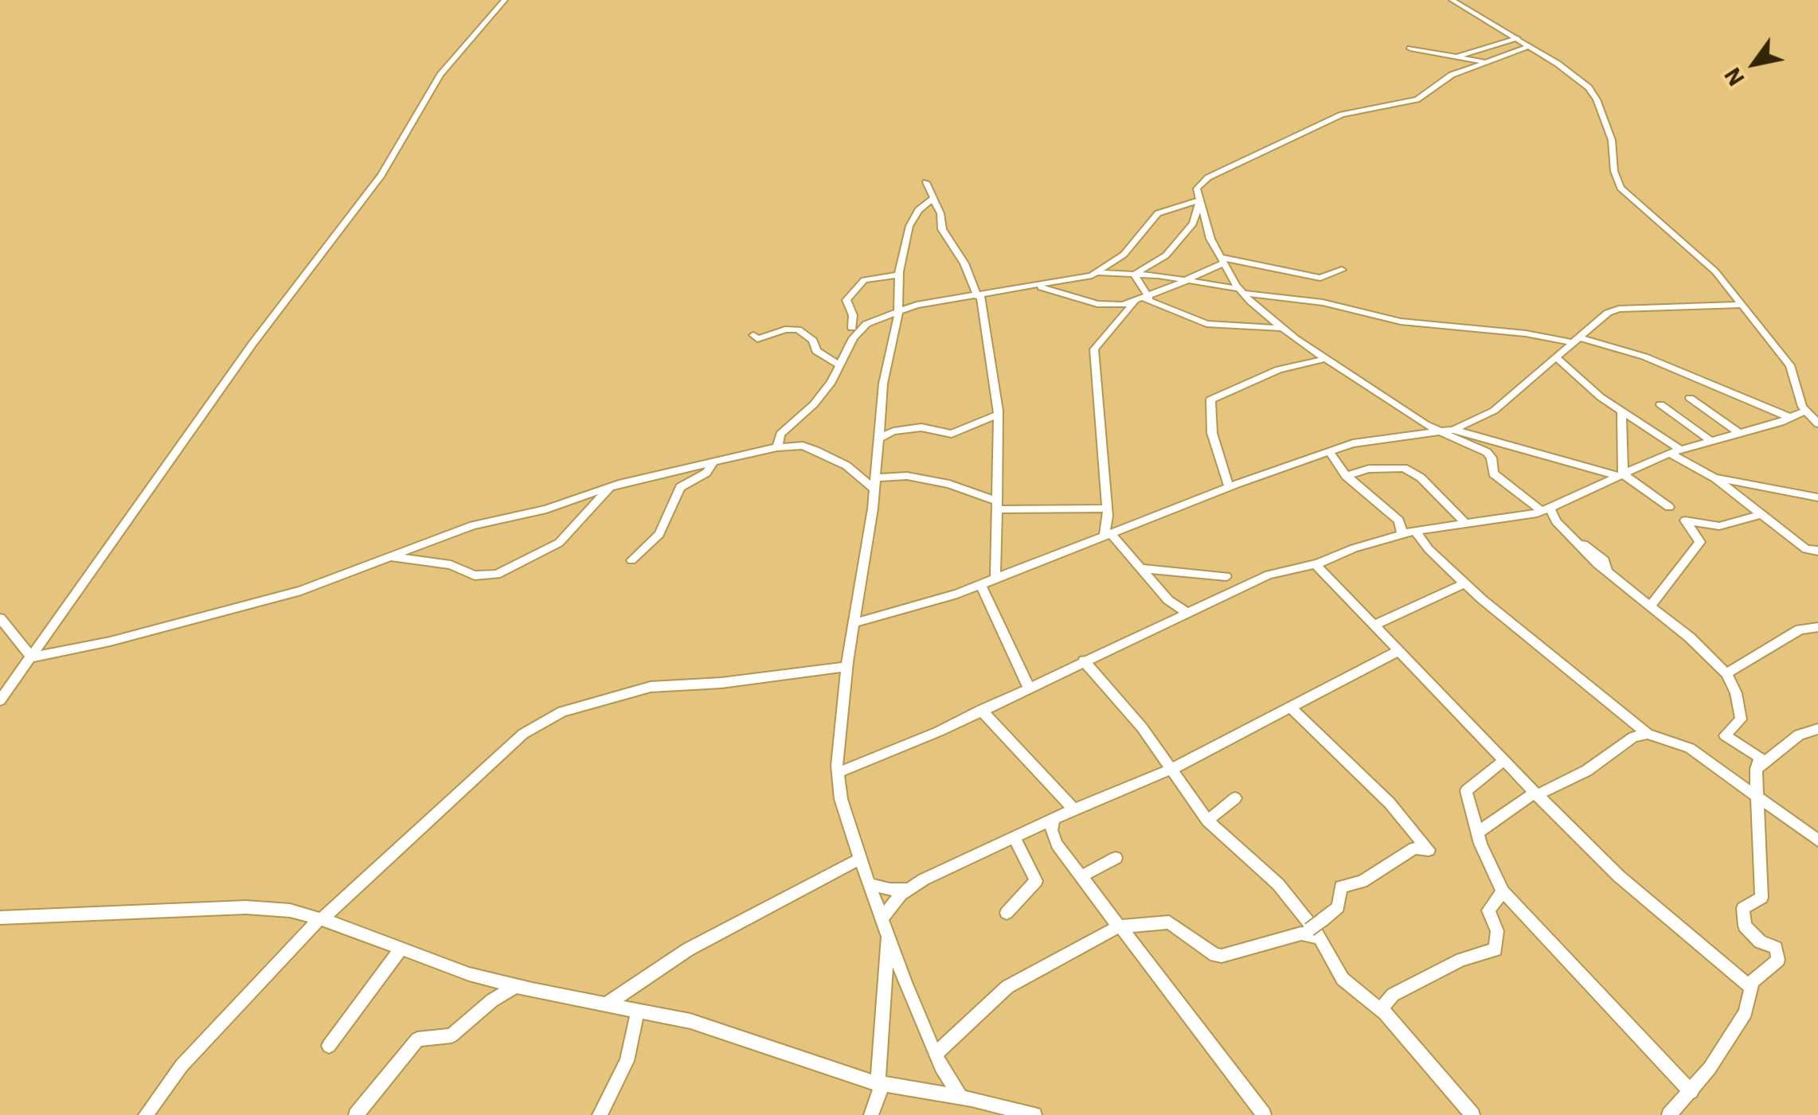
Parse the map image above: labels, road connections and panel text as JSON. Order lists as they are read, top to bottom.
{
  "north": "bottom left"
}
